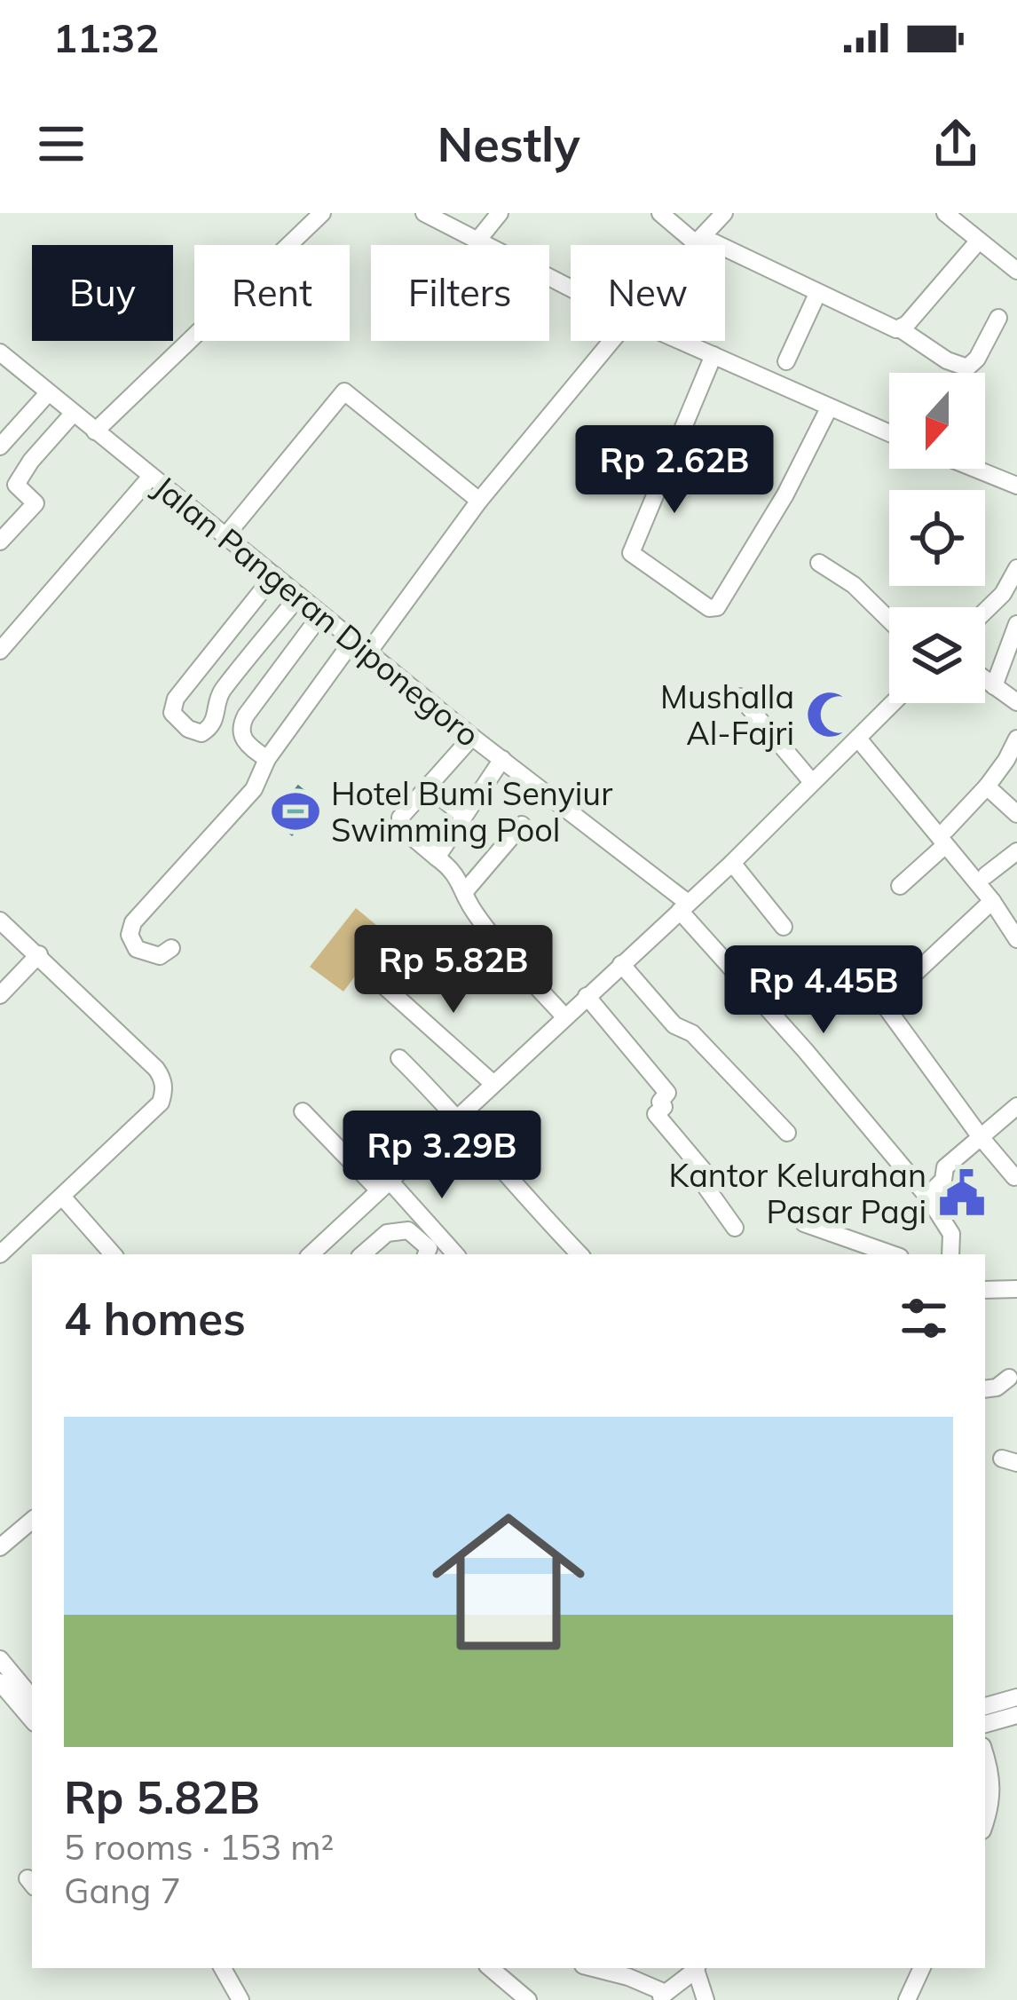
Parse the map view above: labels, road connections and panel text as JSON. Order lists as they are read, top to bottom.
{
  "streets": {
    "street": ["Jalan Pangeran Diponegoro"]
  },
  "places": {
    "mosque": ["Mushalla Al-Fajri"],
    "sports": ["Hotel Bumi Senyiur Swimming Pool"],
    "public building": ["Kantor Kelurahan Pasar Pagi"]
  },
  "north": "bottom",
  "page": {
    "status": "11:32",
    "header": "Nestly",
    "chip": [
      "Buy",
      "Rent",
      "Filters",
      "New"
    ],
    "price": [
      "Rp 2.62B",
      "Rp 5.82B",
      "Rp 4.45B",
      "Rp 3.29B"
    ],
    "heading": "4 homes",
    "list": [
      {
        "name": "Rp 5.82B",
        "note": "5 rooms · 153 m² · Gang 7"
      }
    ]
  }
}
